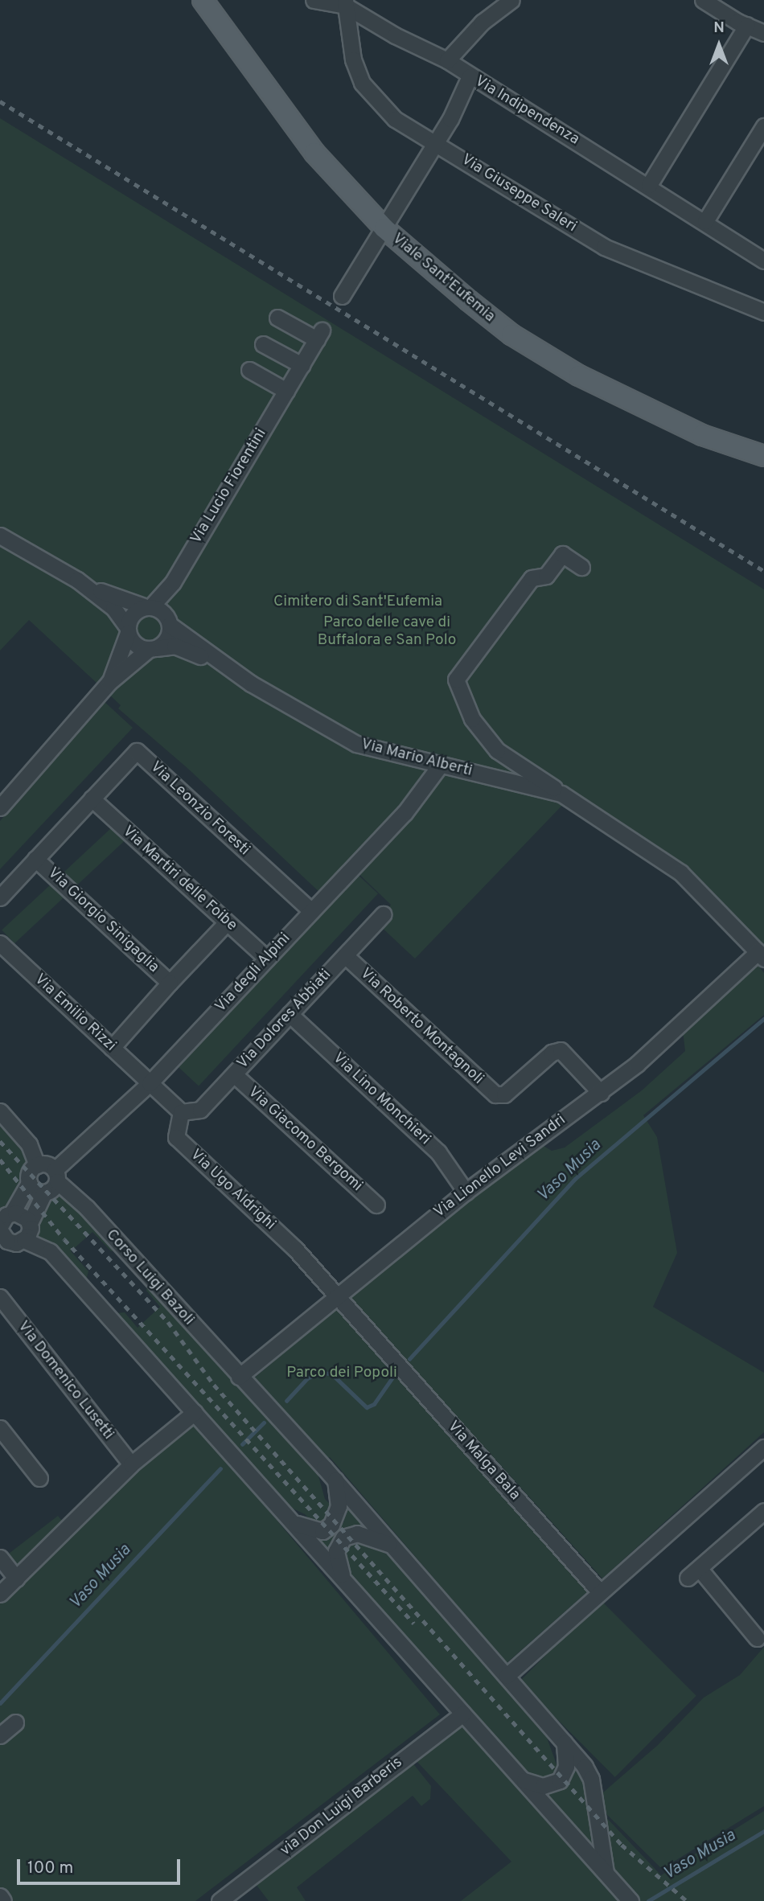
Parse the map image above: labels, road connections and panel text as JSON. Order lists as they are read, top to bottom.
{
  "streets": {
    "main road": ["Viale Sant'Eufemia"],
    "street": [
      "Via Indipendenza",
      "Via Giuseppe Saleri",
      "Via Lucio Fiorentini",
      "Via Mario Alberti",
      "Via Leonzio Foresti",
      "Via Martiri delle Foibe",
      "Via Giorgio Sinigaglia",
      "Via degli Alpini",
      "Via Emilio Rizzi",
      "Via Dolores Abbiati",
      "Via Roberto Montagnoli",
      "Via Lino Monchieri",
      "Via Giacomo Bergomi",
      "Via Lionello Levi Sandri",
      "Via Ugo Aldrighi",
      "Corso Luigi Bazoli",
      "Via Domenico Lusetti",
      "Via Malga Bala",
      "via Don Luigi Barberis"
    ]
  },
  "crossings": [
    ["Via Indipendenza", "Via Giuseppe Saleri"],
    ["Via Lucio Fiorentini", "Via Mario Alberti"],
    ["Via Mario Alberti", "Via degli Alpini"],
    ["Via Mario Alberti", "Via Lionello Levi Sandri"],
    ["Via Leonzio Foresti", "Via Martiri delle Foibe"],
    ["Via Leonzio Foresti", "Via Giorgio Sinigaglia"],
    ["Via Leonzio Foresti", "Via degli Alpini"],
    ["Via Martiri delle Foibe", "Via Giorgio Sinigaglia"],
    ["Via Martiri delle Foibe", "Via degli Alpini"],
    ["Via Giorgio Sinigaglia", "Via Emilio Rizzi"],
    ["Via degli Alpini", "Via Emilio Rizzi"],
    ["Via degli Alpini", "Corso Luigi Bazoli"],
    ["Via Dolores Abbiati", "Via Roberto Montagnoli"],
    ["Via Dolores Abbiati", "Via Lino Monchieri"],
    ["Via Dolores Abbiati", "Via Giacomo Bergomi"],
    ["Via Dolores Abbiati", "Via Ugo Aldrighi"],
    ["Via Roberto Montagnoli", "Via Lionello Levi Sandri"],
    ["Via Lino Monchieri", "Via Lionello Levi Sandri"],
    ["Via Lionello Levi Sandri", "Via Ugo Aldrighi"],
    ["Via Lionello Levi Sandri", "Corso Luigi Bazoli"],
    ["Via Lionello Levi Sandri", "Via Malga Bala"],
    ["Via Ugo Aldrighi", "Via Malga Bala"]
  ],
  "water": ["Vaso Musia"],
  "parks": ["Cimitero di Sant'Eufemia", "Parco delle cave di Buffalora e San Polo", "Parco dei Popoli"],
  "scale_bar": "100 m",
  "north": "top"
}
